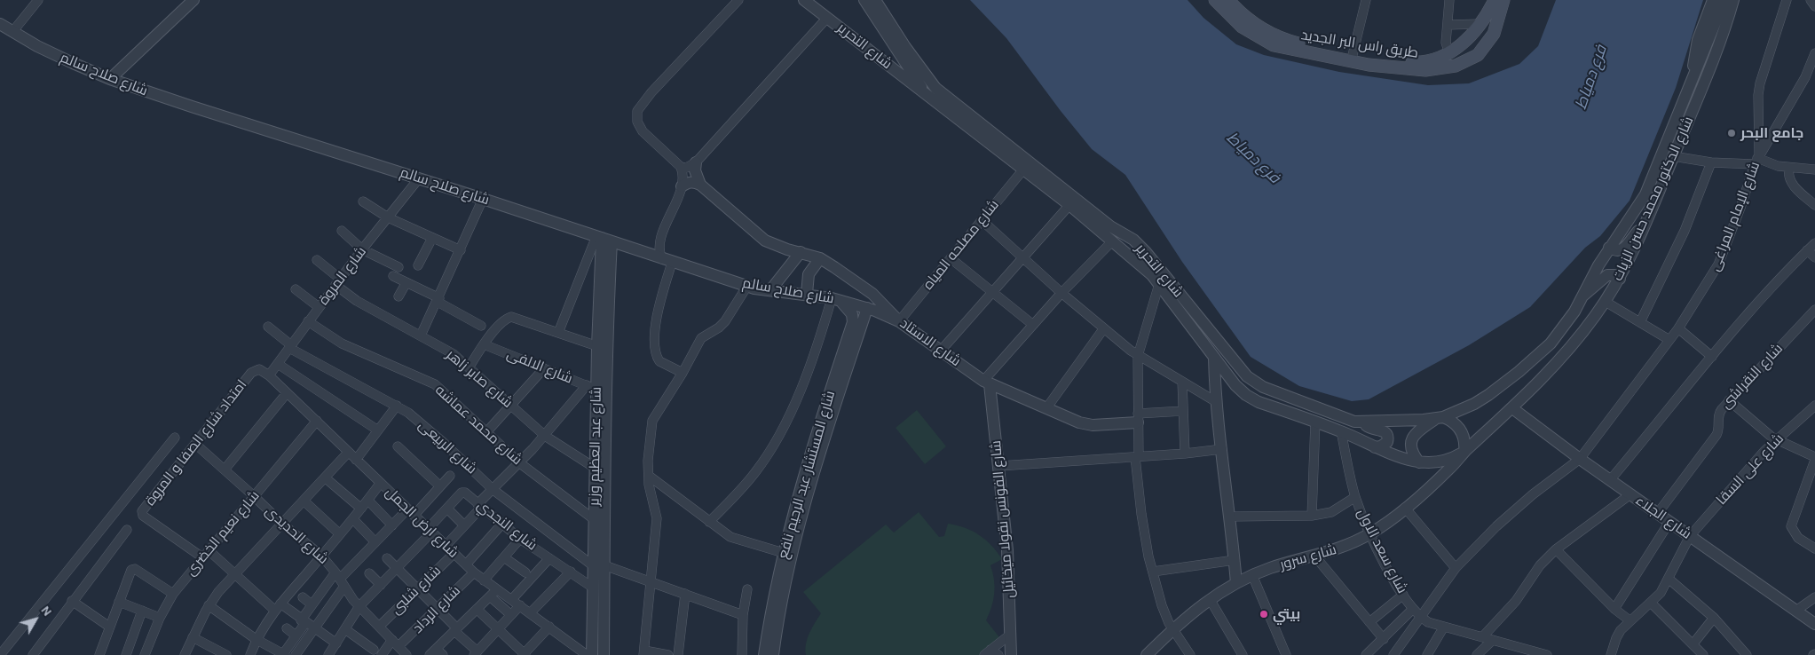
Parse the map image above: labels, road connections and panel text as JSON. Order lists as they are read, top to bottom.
{
  "streets": {
    "main road": ["طريق راس البر الجديد"],
    "street": [
      "شارع التحرير",
      "شارع صلاح سالم",
      "شارع الدكتور محمد حسن الزيات",
      "شارع الإمام المراغى",
      "شارع مصلحه المياه",
      "شارع المروة",
      "شارع الاستاد",
      "شارع الالفى",
      "شارع النقراشى",
      "شارع صابر زاهر",
      "شارع محمد عماشه",
      "امتداد شارع الصفا و المروة",
      "شارع عبد العظيم وزير",
      "شارع الربيعى",
      "شارع على السقا",
      "شارع المستشار عبد الرحيم نافع",
      "شارع الجلاء",
      "شارع الفونس نقولا ميخائيل",
      "شارع ارض الجمل",
      "شارع النجدي",
      "شارع نعيم الخضرى",
      "شارع الحديدى",
      "شارع سعد الاول",
      "شارع سرور",
      "شارع شلبى",
      "شارع الرداد"
    ]
  },
  "crossings": [
    ["شارع التحرير", "شارع الدكتور محمد حسن الزيات"],
    ["شارع التحرير", "شارع مصلحه المياه"],
    ["شارع التحرير", "شارع سعد الاول"],
    ["شارع التحرير", "شارع سرور"],
    ["شارع صلاح سالم", "شارع مصلحه المياه"],
    ["شارع صلاح سالم", "شارع المروة"],
    ["شارع صلاح سالم", "شارع الاستاد"],
    ["شارع صلاح سالم", "شارع عبد العظيم وزير"],
    ["شارع صلاح سالم", "شارع المستشار عبد الرحيم نافع"],
    ["شارع الدكتور محمد حسن الزيات", "شارع الجلاء"],
    ["شارع الدكتور محمد حسن الزيات", "شارع سرور"],
    ["شارع الإمام المراغى", "شارع الجلاء"],
    ["شارع الإمام المراغى", "شارع سعد الاول"],
    ["شارع مصلحه المياه", "شارع الاستاد"],
    ["شارع المروة", "شارع صابر زاهر"],
    ["شارع المروة", "شارع محمد عماشه"],
    ["شارع المروة", "امتداد شارع الصفا و المروة"],
    ["شارع المروة", "شارع الربيعى"],
    ["شارع المروة", "شارع ارض الجمل"],
    ["شارع الاستاد", "شارع الفونس نقولا ميخائيل"],
    ["شارع الالفى", "شارع عبد العظيم وزير"],
    ["شارع النقراشى", "شارع الجلاء"],
    ["شارع صابر زاهر", "شارع عبد العظيم وزير"],
    ["شارع محمد عماشه", "شارع عبد العظيم وزير"],
    ["امتداد شارع الصفا و المروة", "شارع ارض الجمل"],
    ["امتداد شارع الصفا و المروة", "شارع نعيم الخضرى"],
    ["امتداد شارع الصفا و المروة", "شارع الحديدى"],
    ["شارع عبد العظيم وزير", "شارع الربيعى"],
    ["شارع عبد العظيم وزير", "شارع النجدي"],
    ["شارع على السقا", "شارع الجلاء"],
    ["شارع ارض الجمل", "شارع النجدي"],
    ["شارع ارض الجمل", "شارع نعيم الخضرى"],
    ["شارع ارض الجمل", "شارع شلبى"],
    ["شارع ارض الجمل", "شارع الرداد"],
    ["شارع النجدي", "شارع الحديدى"],
    ["شارع نعيم الخضرى", "شارع الحديدى"],
    ["شارع الحديدى", "شارع شلبى"],
    ["شارع الحديدى", "شارع الرداد"],
    ["شارع سعد الاول", "شارع سرور"]
  ],
  "water": ["فرع دمياط"],
  "places": ["جامع البحر", "بيتي"],
  "north": "top right"
}
